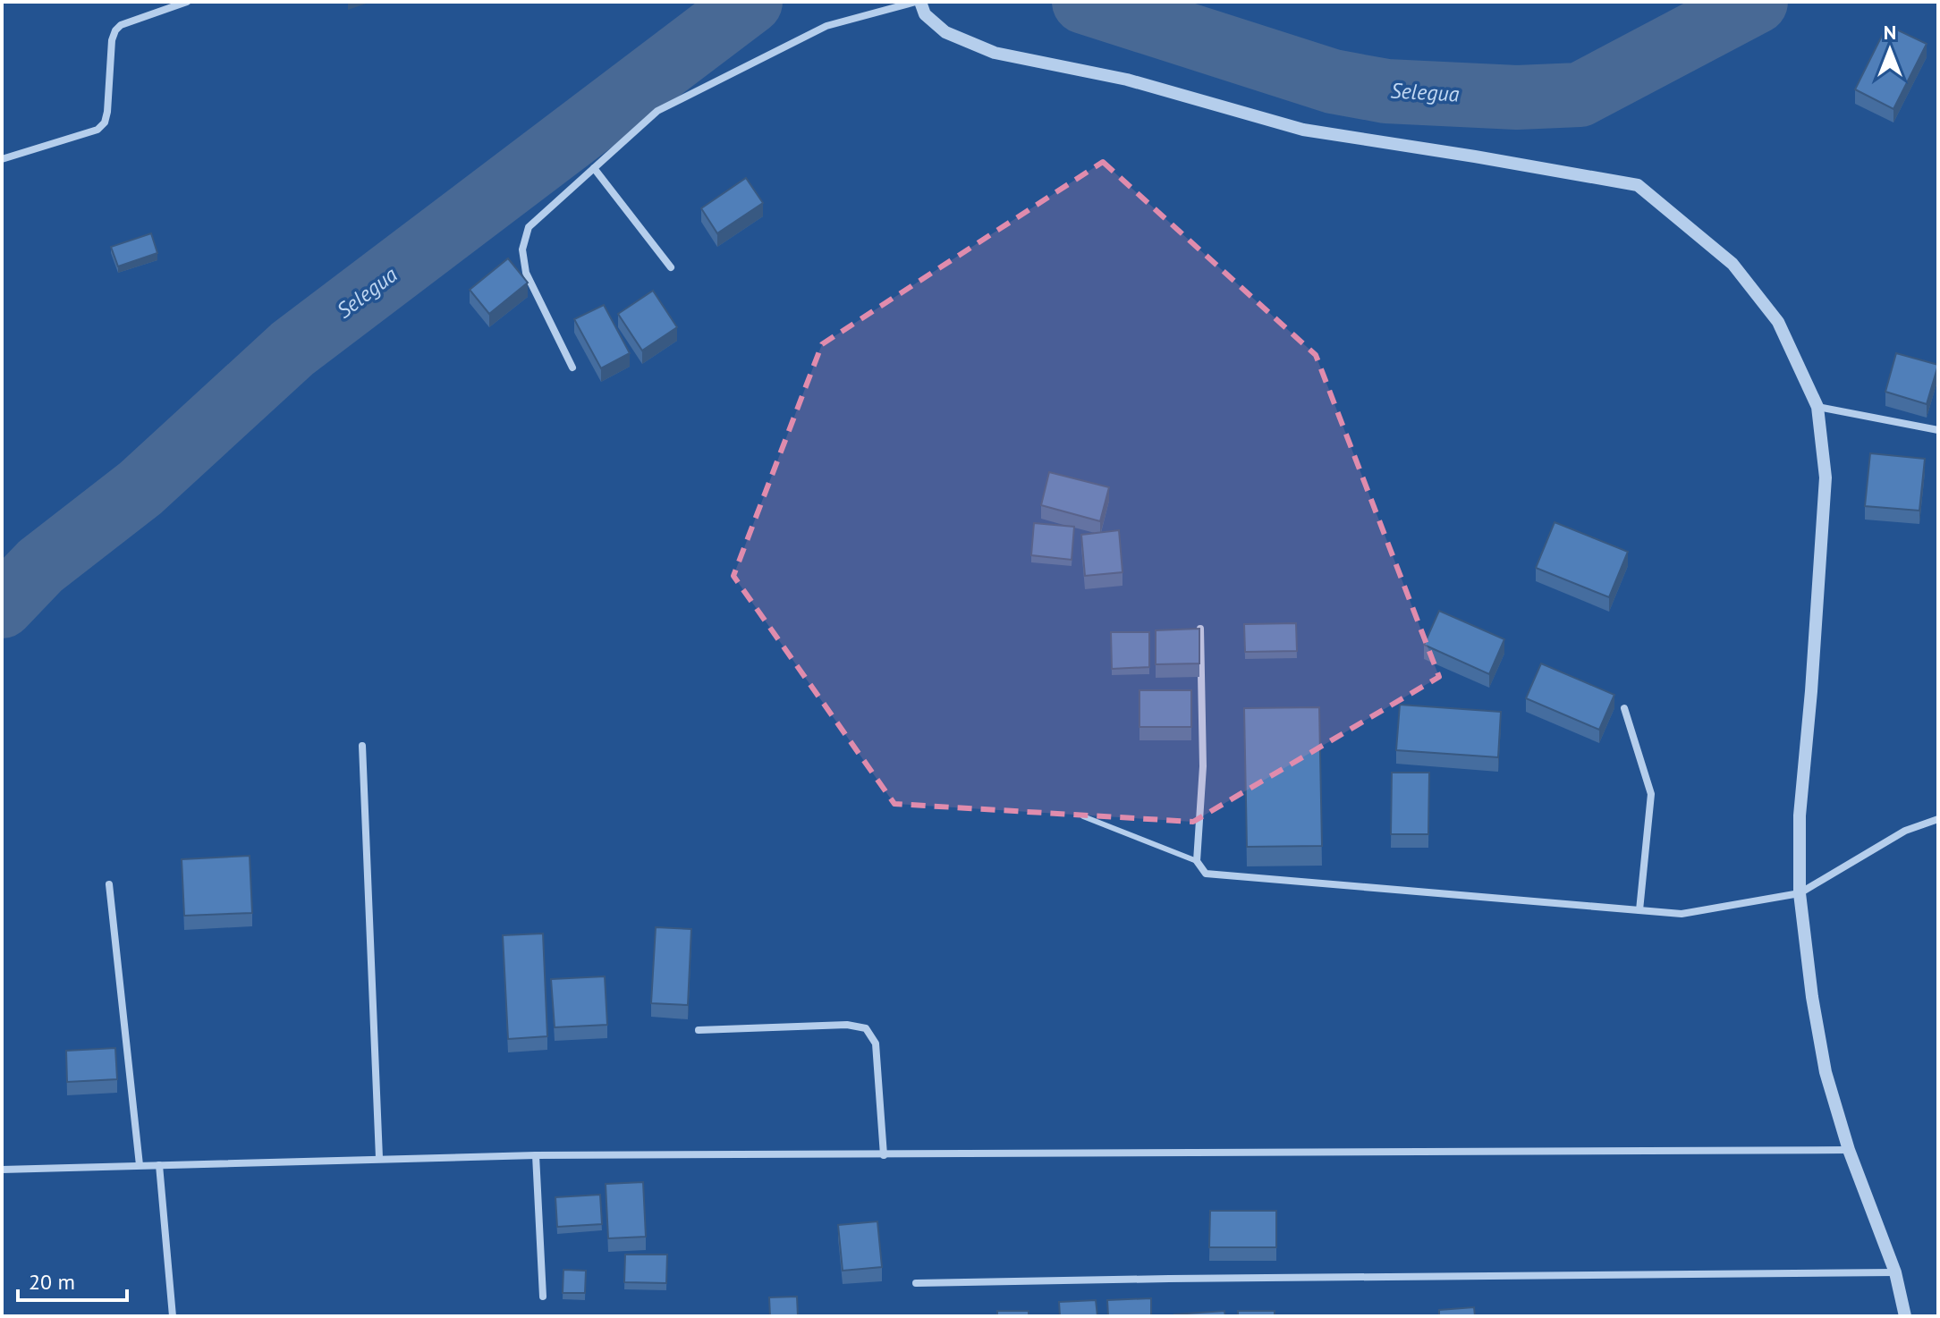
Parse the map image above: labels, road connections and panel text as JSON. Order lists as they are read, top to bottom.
{
  "water": ["Selegua"],
  "scale_bar": "20 m",
  "north": "top"
}
